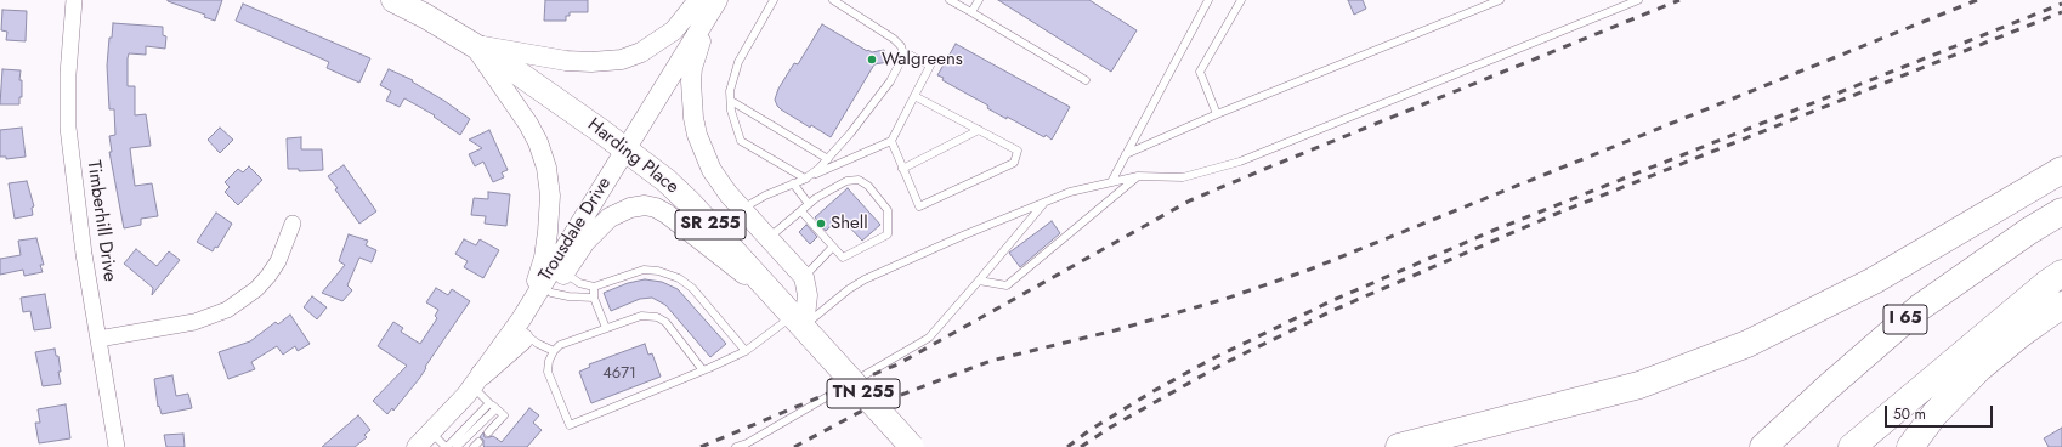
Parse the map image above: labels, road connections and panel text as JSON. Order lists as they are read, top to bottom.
{
  "streets": {
    "highway": ["I 65"],
    "main road": ["Harding Place", "SR 255", "TN 255"],
    "street": ["Timberhill Drive", "Trousdale Drive"]
  },
  "crossings": [
    ["Harding Place", "Trousdale Drive"]
  ],
  "places": ["Walgreens", "Shell"],
  "house_numbers": ["4671"],
  "scale_bar": "50 m"
}
